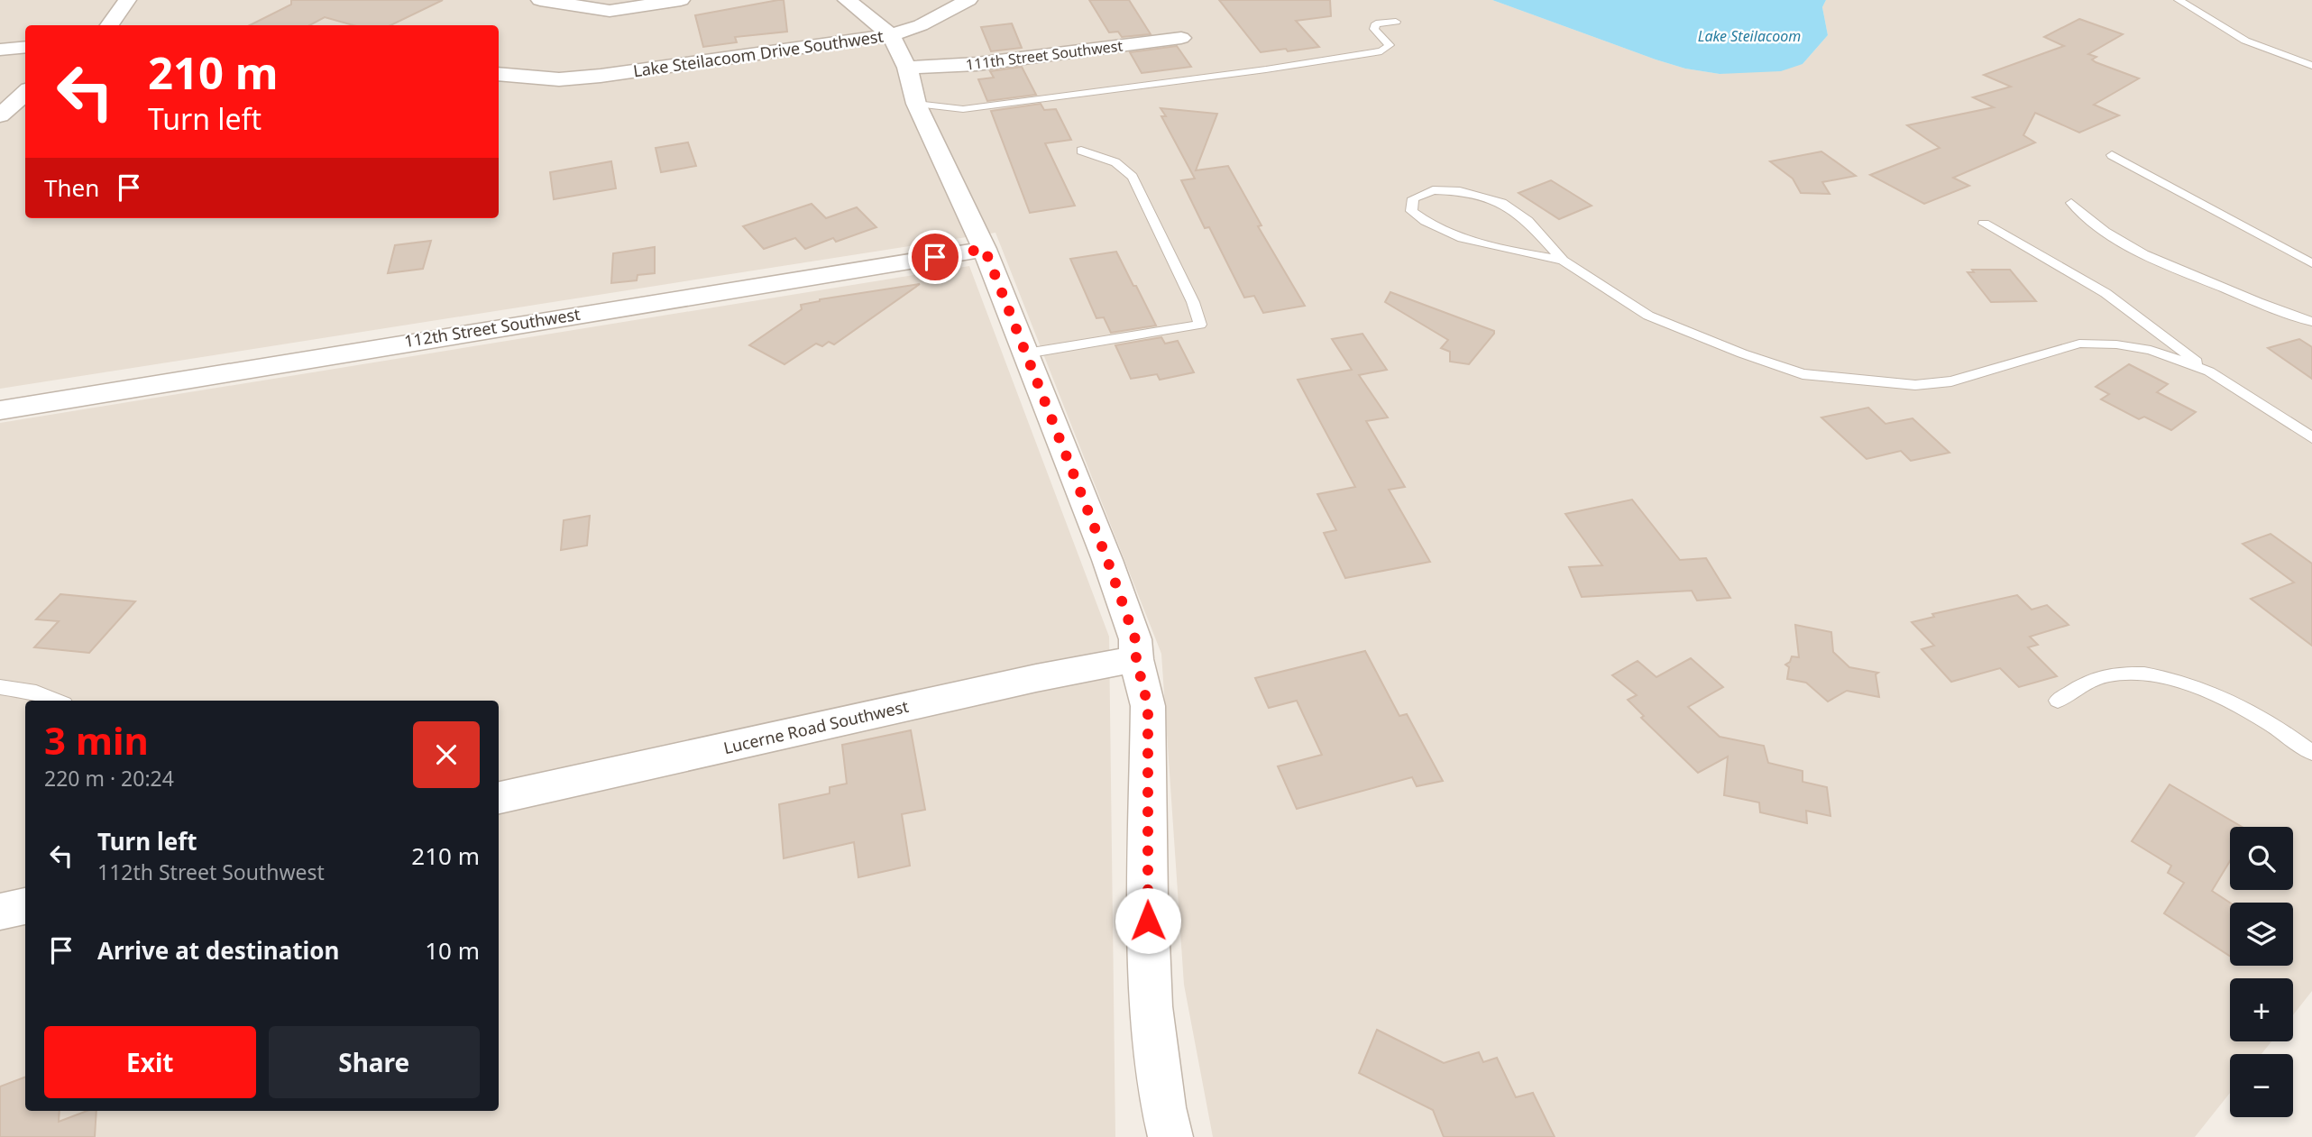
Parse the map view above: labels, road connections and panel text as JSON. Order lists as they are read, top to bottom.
{
  "streets": {
    "street": [
      "Lake Steilacoom Drive Southwest",
      "111th Street Southwest",
      "112th Street Southwest",
      "Lucerne Road Southwest"
    ]
  },
  "crossings": [
    ["Lake Steilacoom Drive Southwest", "111th Street Southwest"],
    ["Lake Steilacoom Drive Southwest", "112th Street Southwest"],
    ["Lake Steilacoom Drive Southwest", "Lucerne Road Southwest"]
  ],
  "water": ["Lake Steilacoom"],
  "page": {
    "turn": ["210 m", "Turn left"],
    "then": "Then",
    "heading": ["3 min", "220 m · 20:24"],
    "list": [
      {
        "name": "Turn left",
        "note": "112th Street Southwest",
        "value": "210 m"
      },
      {
        "name": "Arrive at destination",
        "value": "10 m"
      }
    ],
    "map_buttons": ["+", "−"],
    "buttons": ["Exit", "Share"]
  }
}
